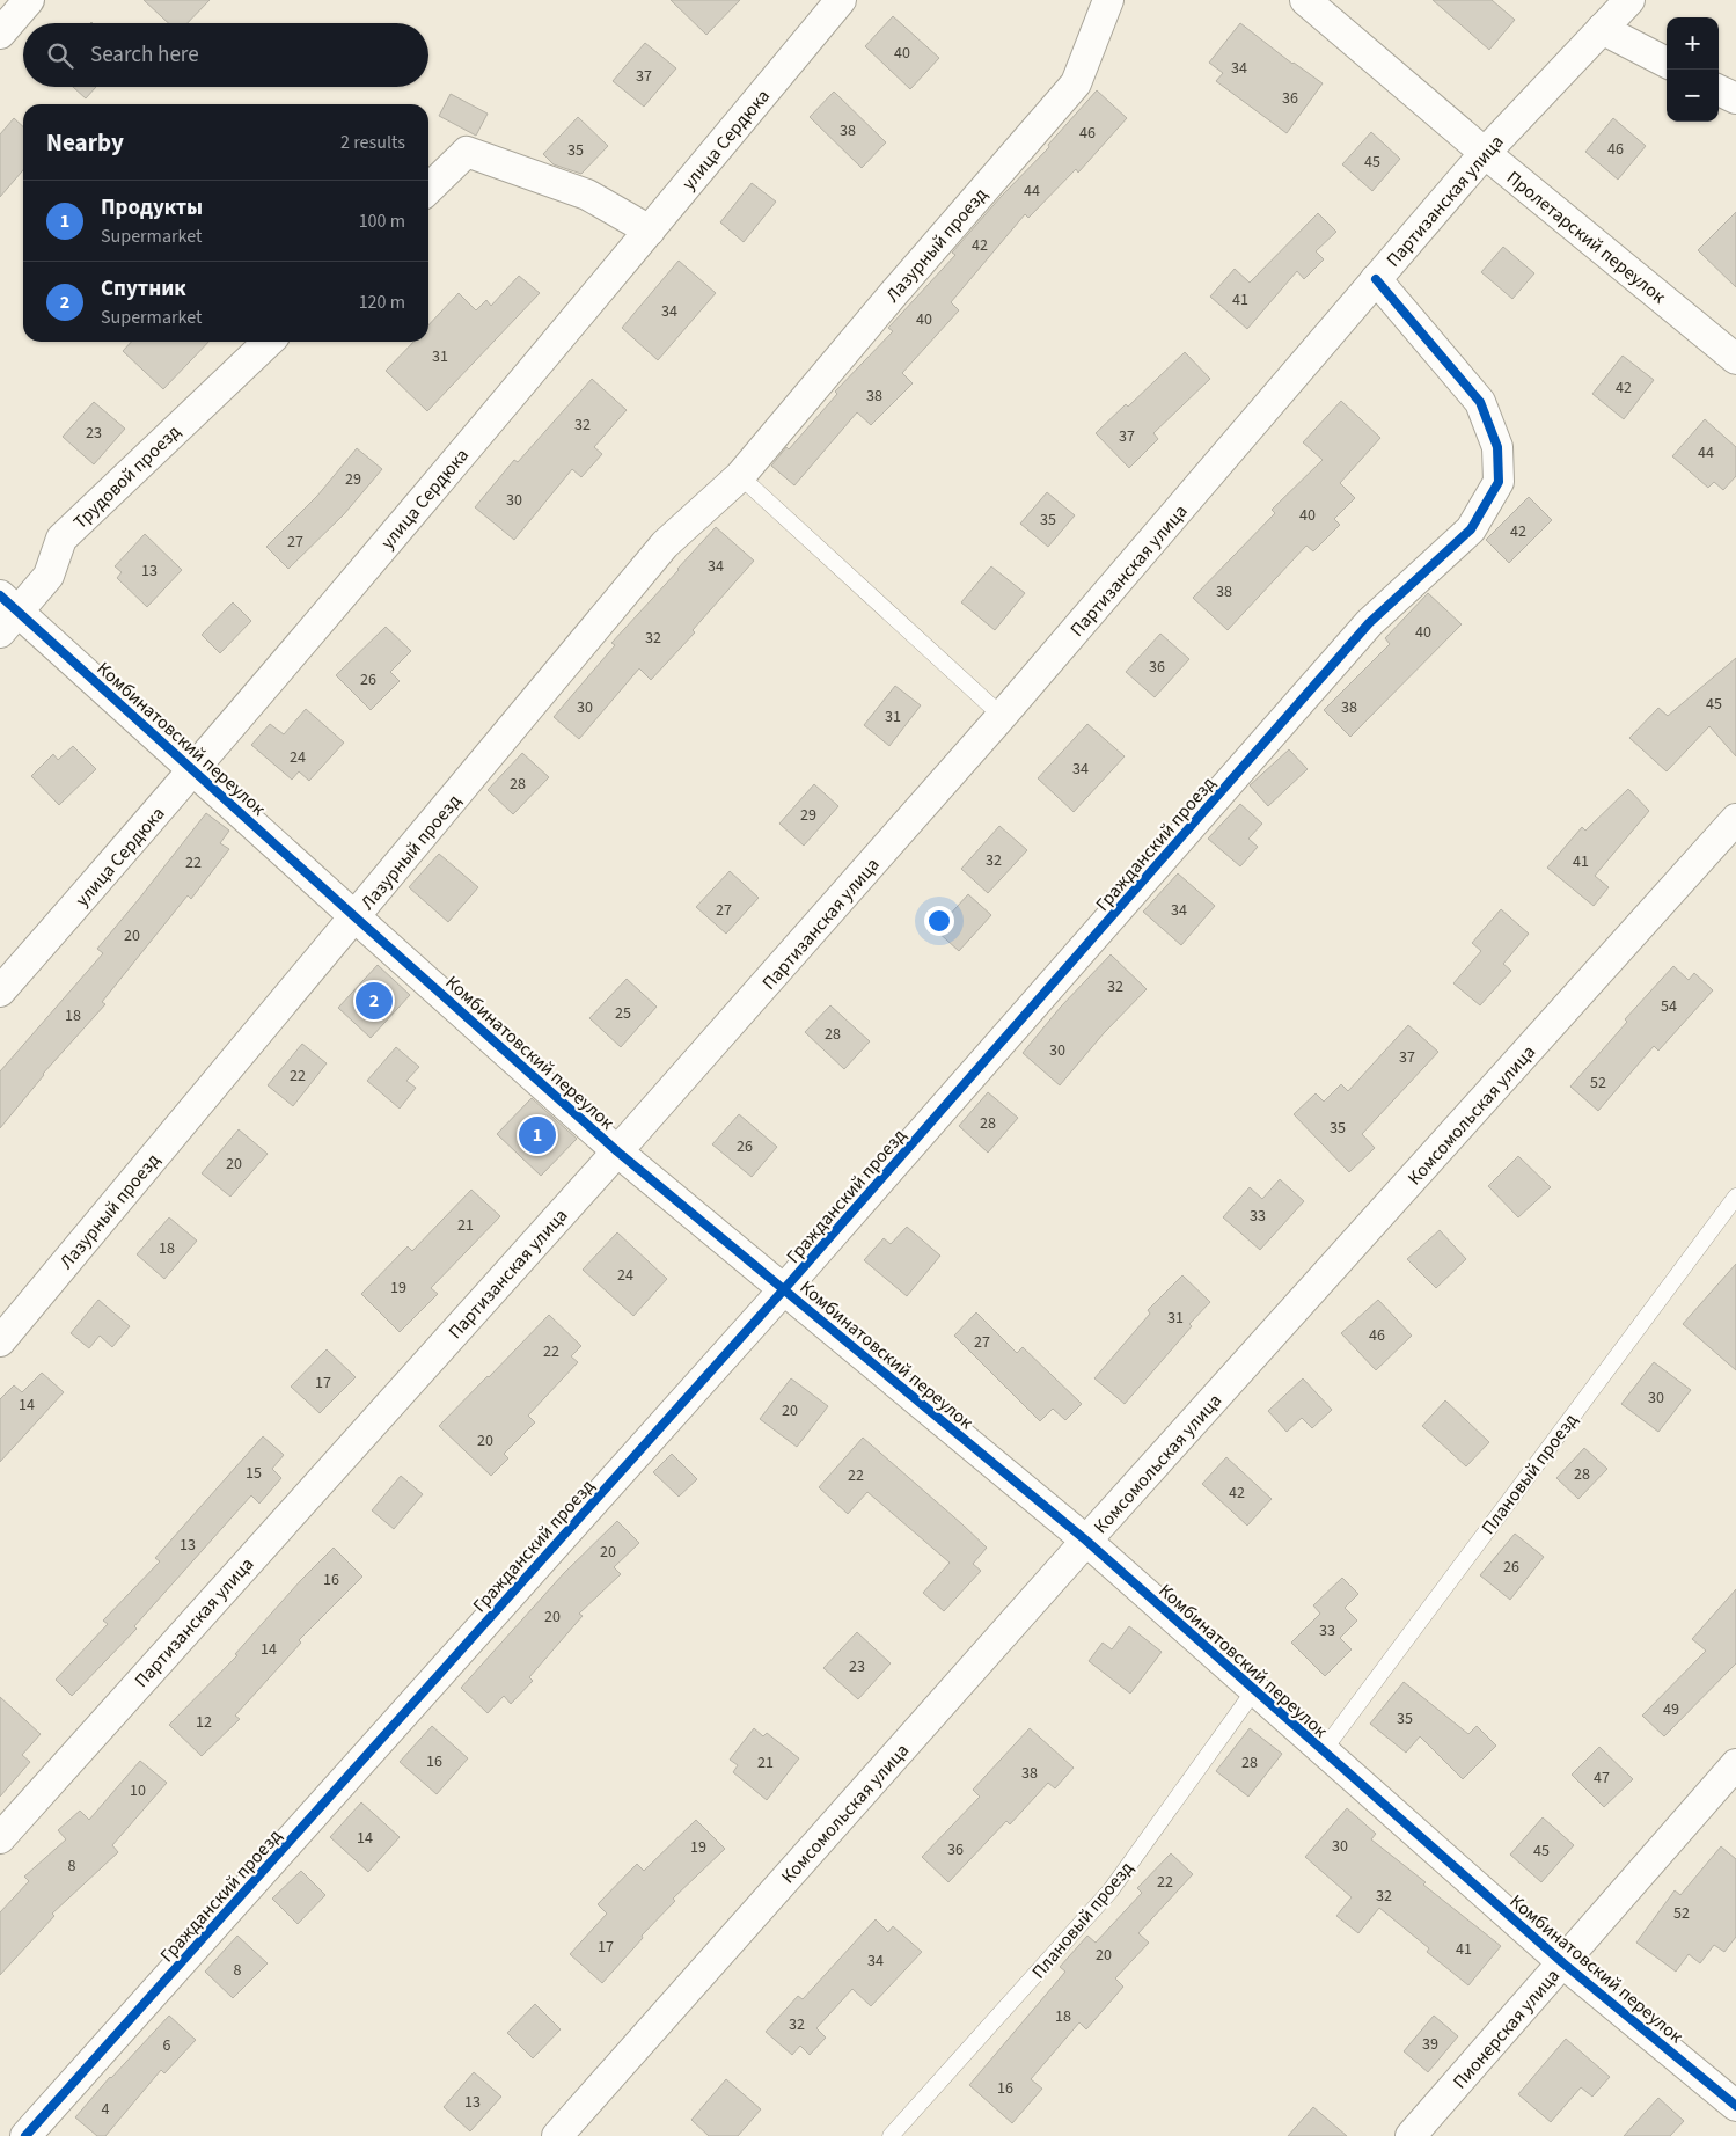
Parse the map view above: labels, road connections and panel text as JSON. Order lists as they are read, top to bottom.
{
  "streets": {
    "street": [
      "улица Сердюка",
      "Партизанская улица",
      "Пролетарский переулок",
      "Лазурный проезд",
      "Трудовой проезд",
      "Комбинатовский переулок",
      "Гражданский проезд",
      "Комсомольская улица",
      "Пионерская улица"
    ],
    "lane": ["Плановый проезд"]
  },
  "crossings": [
    ["улица Сердюка", "Комбинатовский переулок"],
    ["Партизанская улица", "Пролетарский переулок"],
    ["Партизанская улица", "Комбинатовский переулок"],
    ["Партизанская улица", "Гражданский проезд"],
    ["Лазурный проезд", "Комбинатовский переулок"],
    ["Трудовой проезд", "Комбинатовский переулок"],
    ["Комбинатовский переулок", "Гражданский проезд"],
    ["Комбинатовский переулок", "Комсомольская улица"],
    ["Комбинатовский переулок", "Плановый проезд"],
    ["Комбинатовский переулок", "Пионерская улица"]
  ],
  "house_numbers": [
    "40",
    "34",
    "37",
    "36",
    "38",
    "46",
    "46",
    "35",
    "45",
    "44",
    "42",
    "41",
    "34",
    "40",
    "31",
    "42",
    "38",
    "32",
    "23",
    "37",
    "44",
    "29",
    "30",
    "40",
    "35",
    "42",
    "27",
    "34",
    "13",
    "38",
    "40",
    "32",
    "36",
    "26",
    "45",
    "30",
    "38",
    "31",
    "24",
    "34",
    "28",
    "29",
    "32",
    "41",
    "22",
    "27",
    "34",
    "20",
    "32",
    "54",
    "25",
    "18",
    "28",
    "30",
    "37",
    "22",
    "52",
    "28",
    "35",
    "26",
    "20",
    "33",
    "21",
    "18",
    "24",
    "19",
    "31",
    "46",
    "27",
    "22",
    "17",
    "30",
    "14",
    "20",
    "20",
    "15",
    "28",
    "22",
    "42",
    "13",
    "20",
    "26",
    "16",
    "20",
    "33",
    "14",
    "23",
    "49",
    "35",
    "12",
    "16",
    "21",
    "28",
    "38",
    "47",
    "10",
    "14",
    "30",
    "19",
    "36",
    "45",
    "8",
    "22",
    "32",
    "52",
    "17",
    "41",
    "20",
    "34",
    "8",
    "18",
    "32",
    "39",
    "6",
    "16",
    "13",
    "4"
  ],
  "page": {
    "map_buttons": ["+", "−"],
    "search": "Search here",
    "heading": ["Nearby", "2 results"],
    "list": [
      {
        "mark": "1",
        "name": "Продукты",
        "note": "Supermarket",
        "value": "100 m"
      },
      {
        "mark": "2",
        "name": "Спутник",
        "note": "Supermarket",
        "value": "120 m"
      }
    ],
    "pins": ["2", "1"]
  }
}
